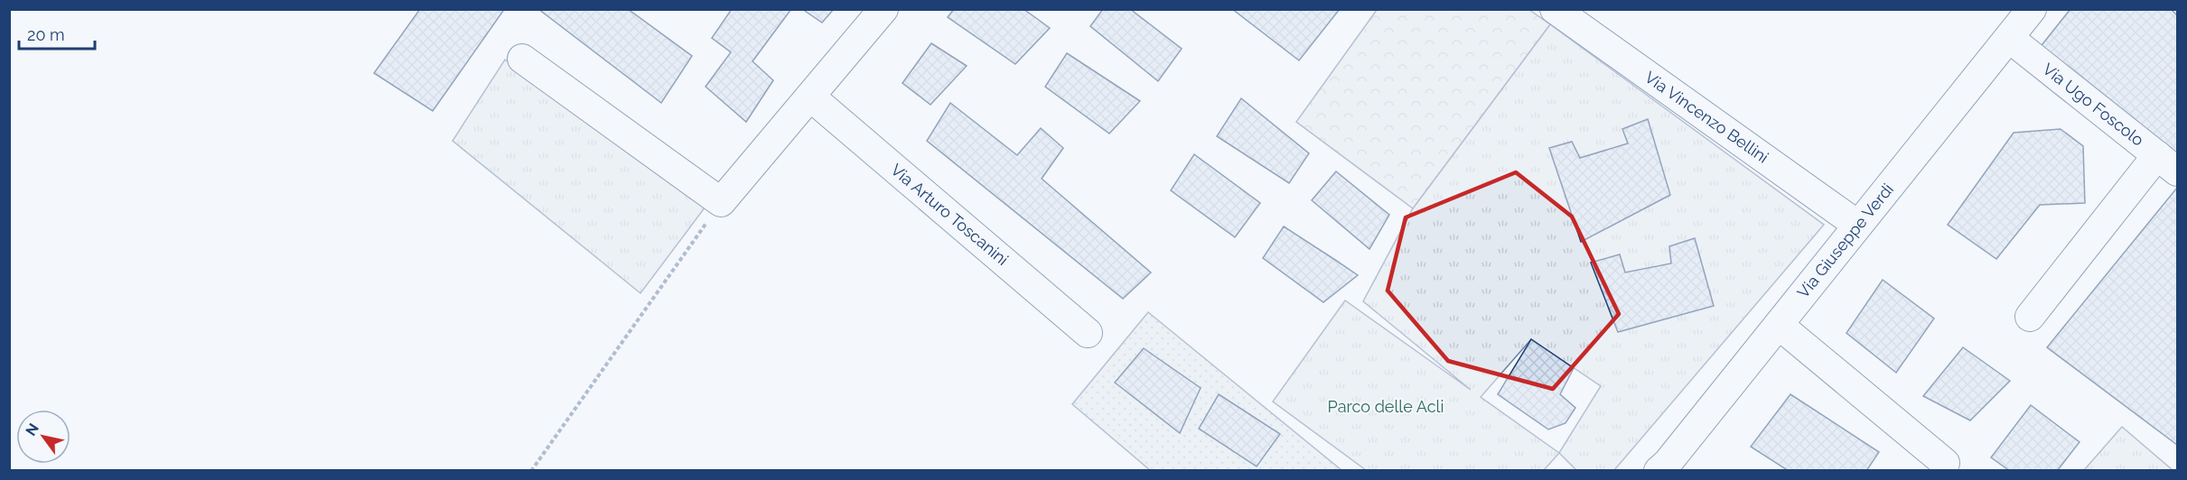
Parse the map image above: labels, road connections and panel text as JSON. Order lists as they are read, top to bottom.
{
  "streets": {
    "street": [
      "Via Ugo Foscolo",
      "Via Vincenzo Bellini",
      "Via Arturo Toscanini",
      "Via Giuseppe Verdi"
    ]
  },
  "crossings": [
    ["Via Ugo Foscolo", "Via Giuseppe Verdi"],
    ["Via Vincenzo Bellini", "Via Giuseppe Verdi"]
  ],
  "parks": ["Parco delle Acli"],
  "scale_bar": "20 m",
  "north": "top left"
}
